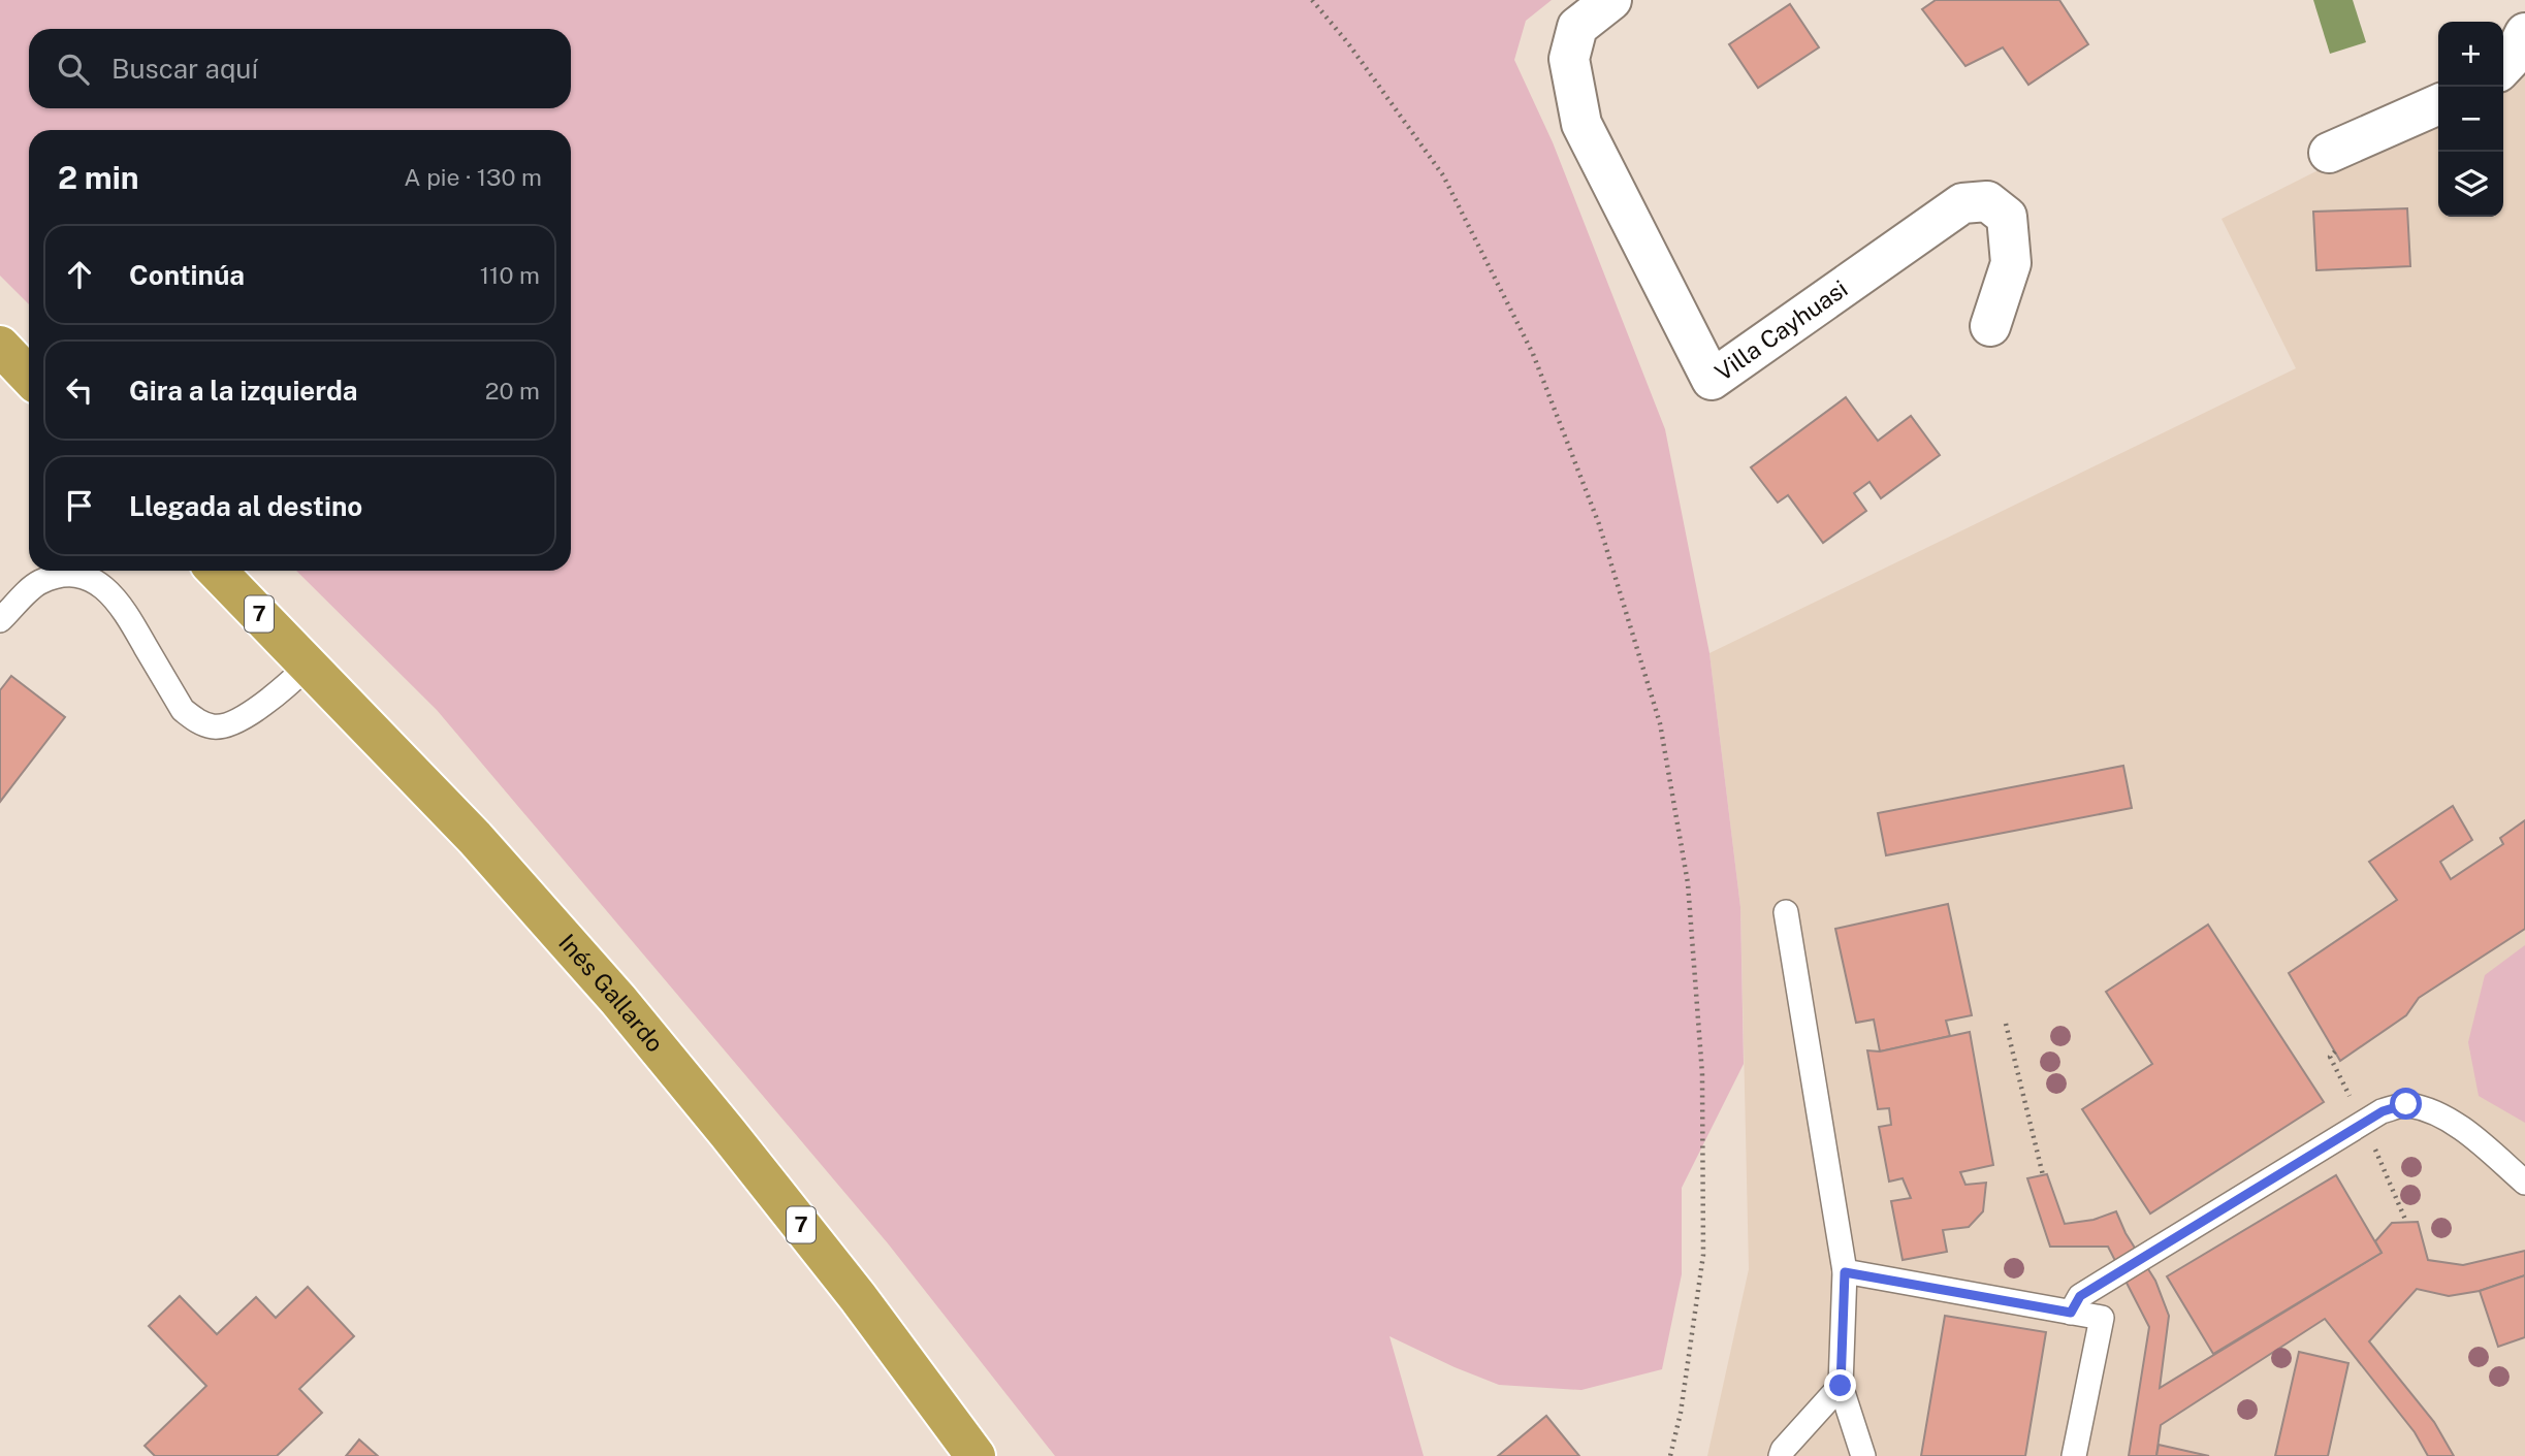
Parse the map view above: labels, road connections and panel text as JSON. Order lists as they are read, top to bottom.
{
  "streets": {
    "highway": ["7", "Inés Gallardo"],
    "street": ["Villa Cayhuasi"]
  },
  "page": {
    "map_buttons": ["+", "−"],
    "search": "Buscar aquí",
    "heading": ["2 min", "A pie · 130 m"],
    "list": [
      ["Continúa", "110 m"],
      ["Gira a la izquierda", "20 m"],
      "Llegada al destino"
    ]
  }
}
